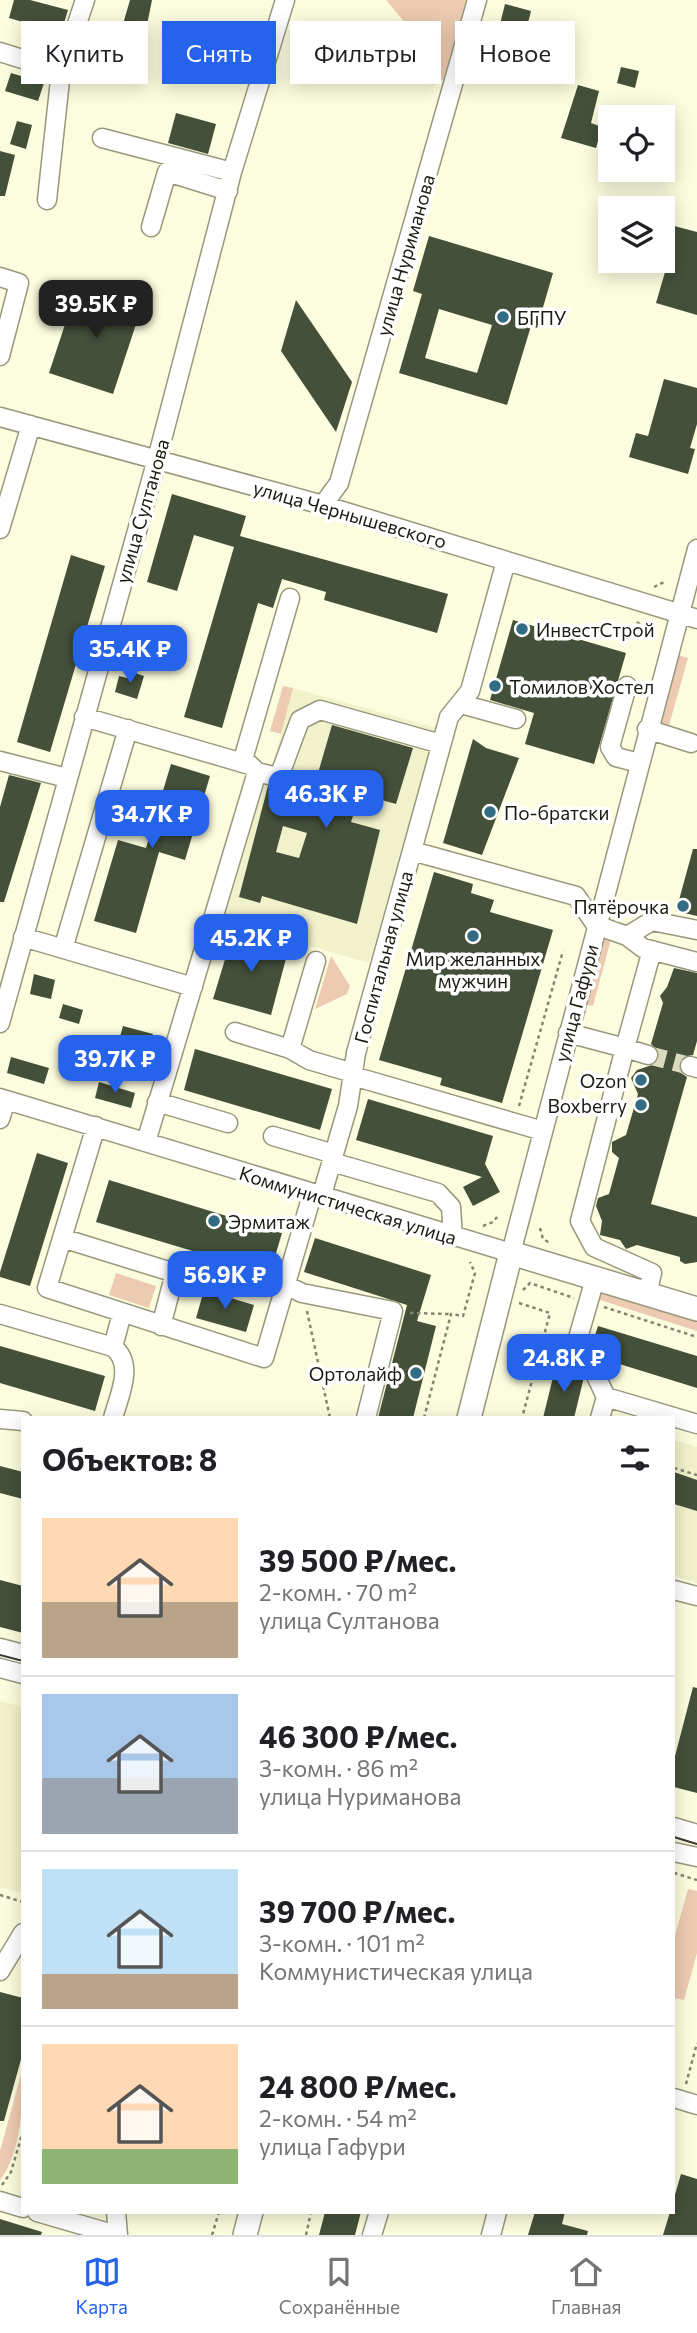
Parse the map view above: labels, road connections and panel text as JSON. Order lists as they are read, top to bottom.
{
  "streets": {
    "main road": ["улица Гафури", "Коммунистическая улица"],
    "street": [
      "улица Нуриманова",
      "улица Султанова",
      "улица Чернышевского",
      "Госпитальная улица"
    ]
  },
  "crossings": [
    ["улица Нуриманова", "улица Чернышевского"],
    ["улица Султанова", "улица Чернышевского"],
    ["улица Чернышевского", "Госпитальная улица"],
    ["улица Чернышевского", "улица Гафури"],
    ["Госпитальная улица", "Коммунистическая улица"],
    ["улица Гафури", "Коммунистическая улица"]
  ],
  "places": [
    "БГПУ",
    "ИнвестСтрой",
    "Томилов Хостел",
    "По-братски",
    "Пятёрочка",
    "Мир желанных мужчин",
    "Ozon",
    "Boxberry",
    "Эрмитаж",
    "Ортолайф"
  ],
  "page": {
    "chip": [
      "Купить",
      "Снять",
      "Фильтры",
      "Новое"
    ],
    "price": [
      "39.5K ₽",
      "35.4K ₽",
      "46.3K ₽",
      "34.7K ₽",
      "45.2K ₽",
      "39.7K ₽",
      "56.9K ₽",
      "24.8K ₽"
    ],
    "heading": "Объектов: 8",
    "list": [
      {
        "name": "39 500 ₽/мес.",
        "note": "2-комн. · 70 m² · улица Султанова"
      },
      {
        "name": "46 300 ₽/мес.",
        "note": "3-комн. · 86 m² · улица Нуриманова"
      },
      {
        "name": "39 700 ₽/мес.",
        "note": "3-комн. · 101 m² · Коммунистическая улица"
      },
      {
        "name": "24 800 ₽/мес.",
        "note": "2-комн. · 54 m² · улица Гафури"
      }
    ],
    "tabs": ["Карта", "Сохранённые", "Главная"]
  }
}
